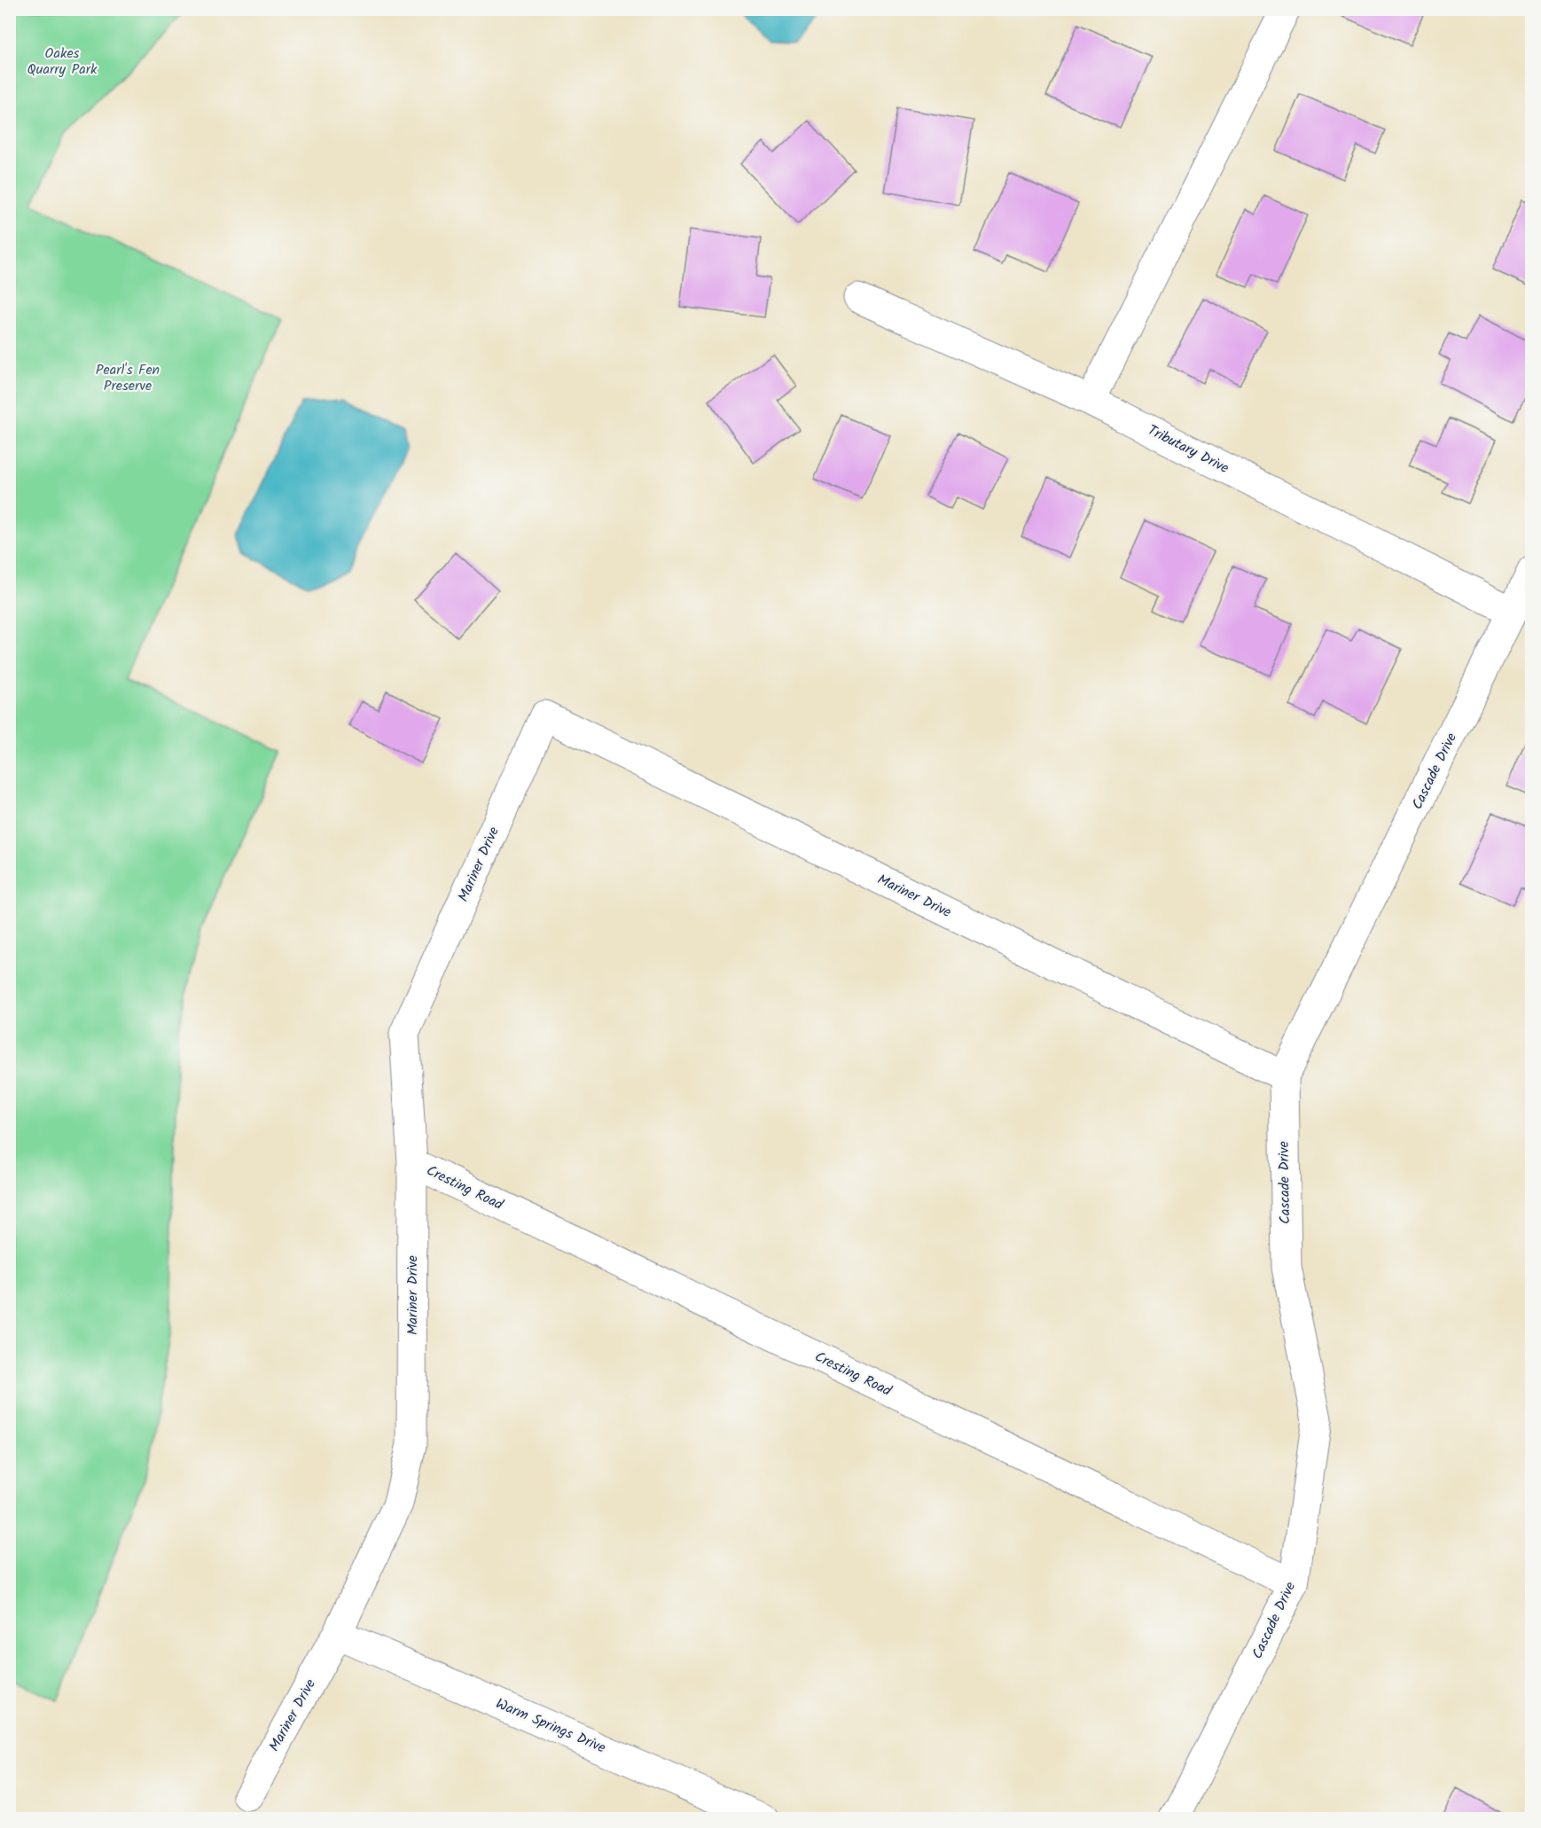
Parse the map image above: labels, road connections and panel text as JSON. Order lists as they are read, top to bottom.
{
  "streets": {
    "street": [
      "Tributary Drive",
      "Cascade Drive",
      "Mariner Drive",
      "Cresting Road",
      "Warm Springs Drive"
    ]
  },
  "crossings": [
    ["Tributary Drive", "Cascade Drive"],
    ["Cascade Drive", "Mariner Drive"],
    ["Cascade Drive", "Cresting Road"],
    ["Mariner Drive", "Cresting Road"],
    ["Mariner Drive", "Warm Springs Drive"]
  ],
  "parks": ["Oakes Quarry Park", "Pearl's Fen Preserve"]
}
